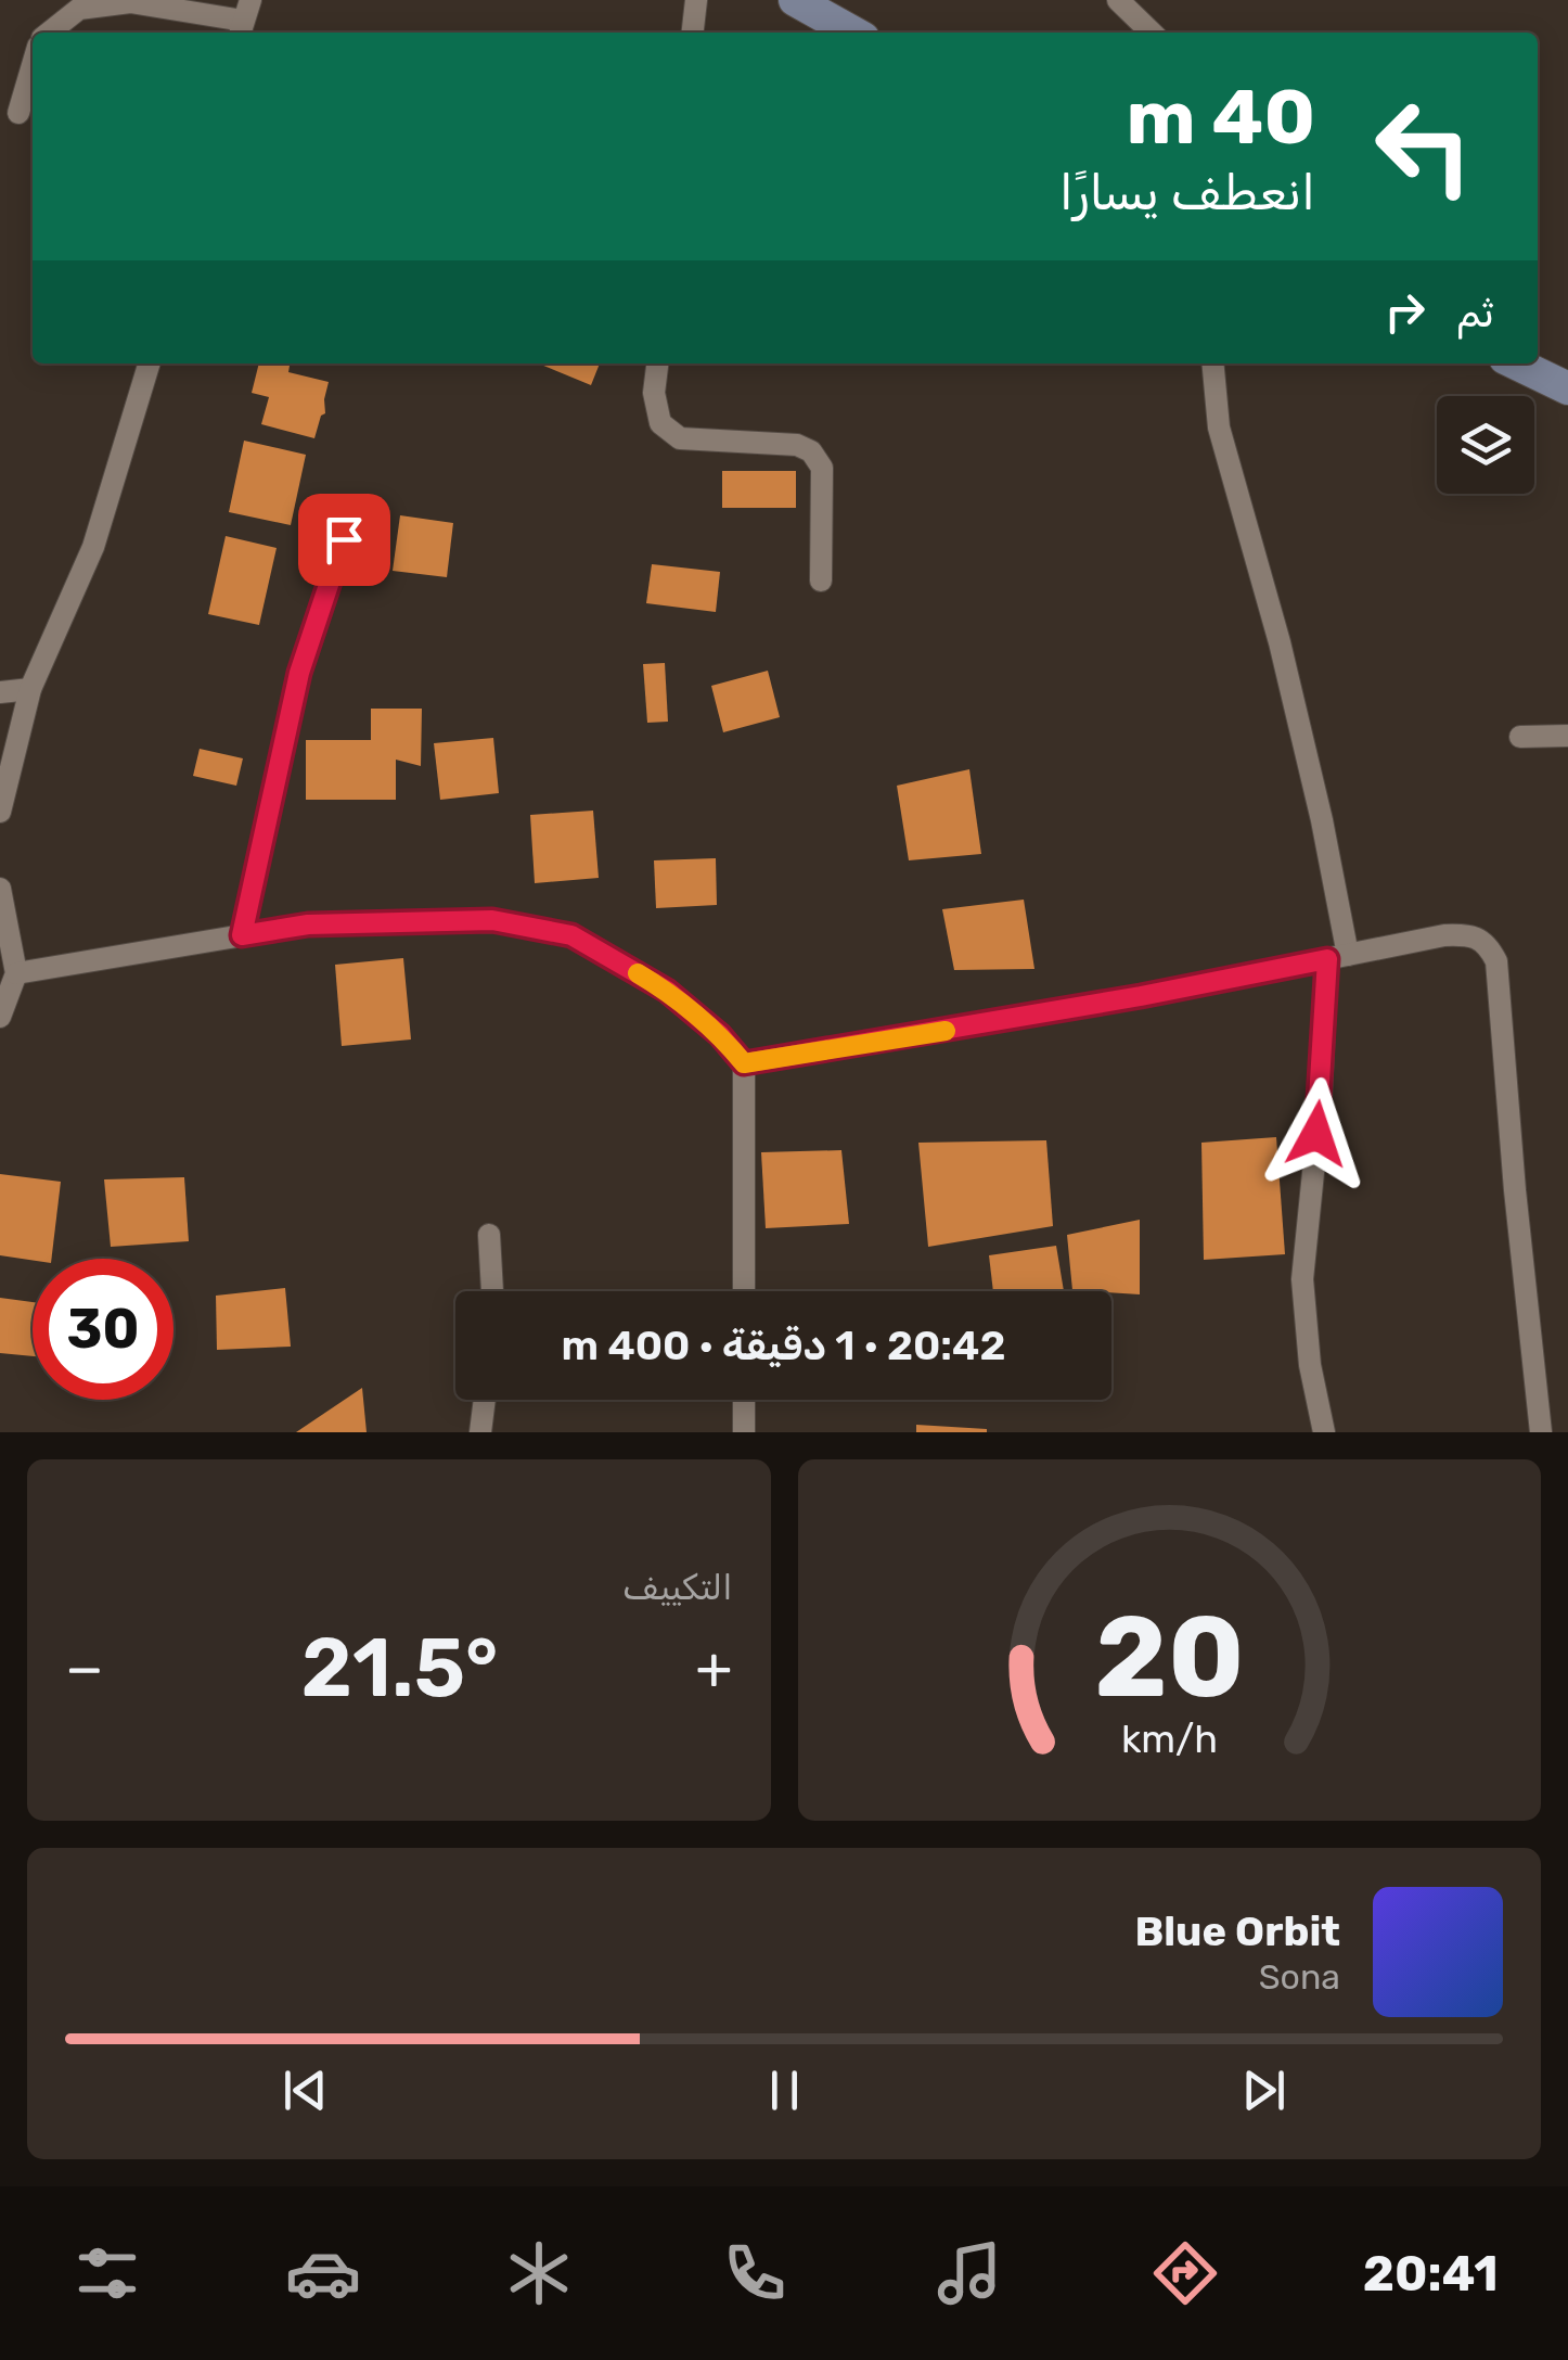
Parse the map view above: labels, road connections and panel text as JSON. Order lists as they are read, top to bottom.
{
  "page": {
    "turn": ["40 m", "انعطف يسارًا"],
    "then": "ثم",
    "limit": "30",
    "trip": "20:42 · 1 دقيقة · 400 m",
    "tile": "التكييف",
    "heat": ["−", "21.5°", "+"],
    "song": ["Blue Orbit", "Sona"],
    "tabs": "20:41",
    "gauge": ["20", "km/h"]
  }
}
